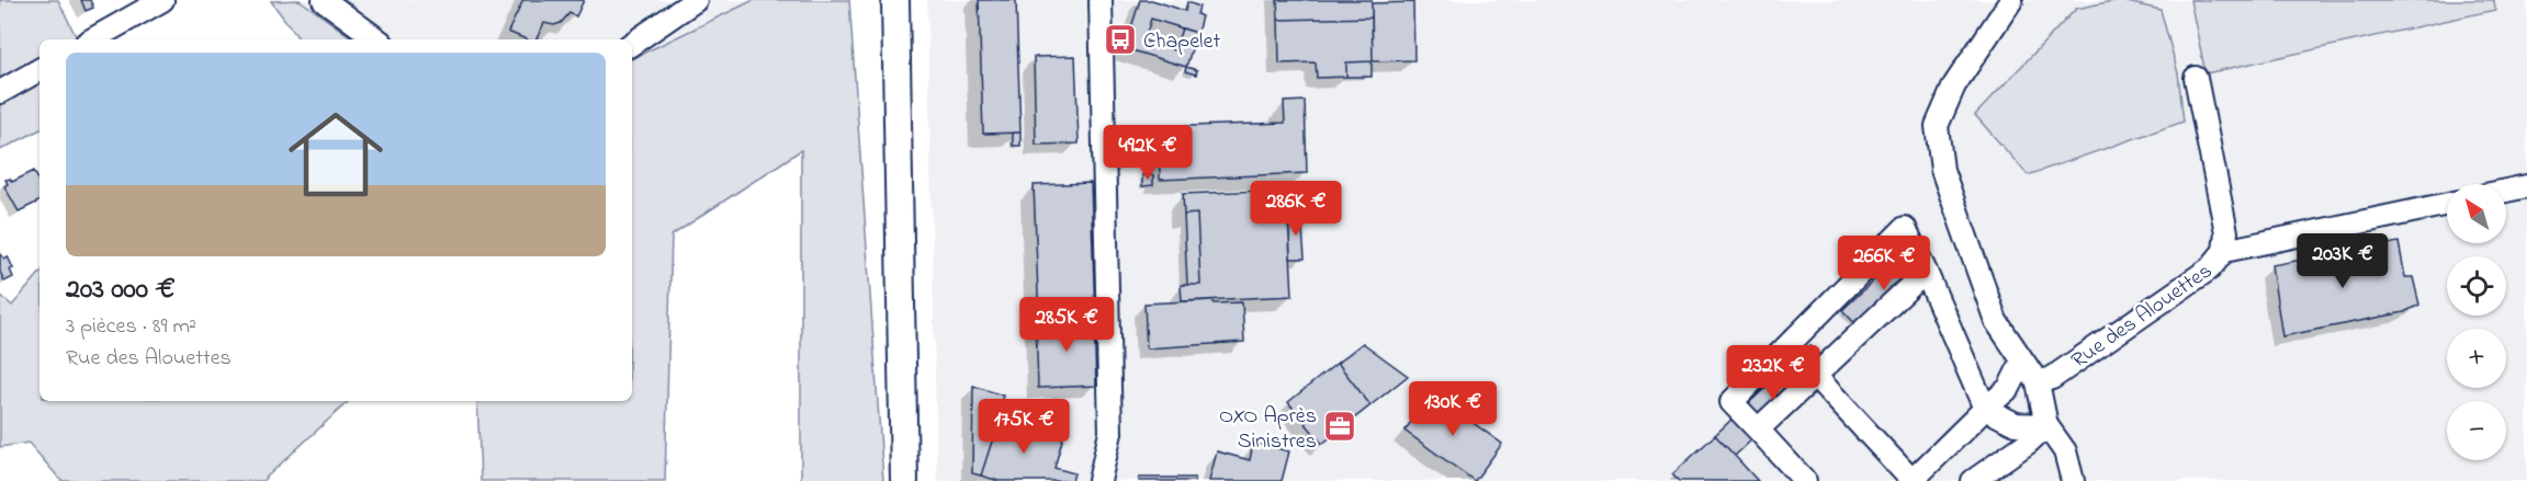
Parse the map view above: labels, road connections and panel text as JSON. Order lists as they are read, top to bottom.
{
  "streets": {
    "street": ["Rue des Alouettes"]
  },
  "places": {
    "bus stop": ["Chapelet"],
    "office": ["OXO Après Sinistres"]
  },
  "north": "top left",
  "page": {
    "list": [
      {
        "name": "203 000 €",
        "note": "3 pièces · 89 m² · Rue des Alouettes"
      }
    ],
    "price": [
      "492K €",
      "286K €",
      "203K €",
      "266K €",
      "285K €",
      "232K €",
      "130K €",
      "175K €"
    ],
    "map_buttons": ["+", "−"]
  }
}
